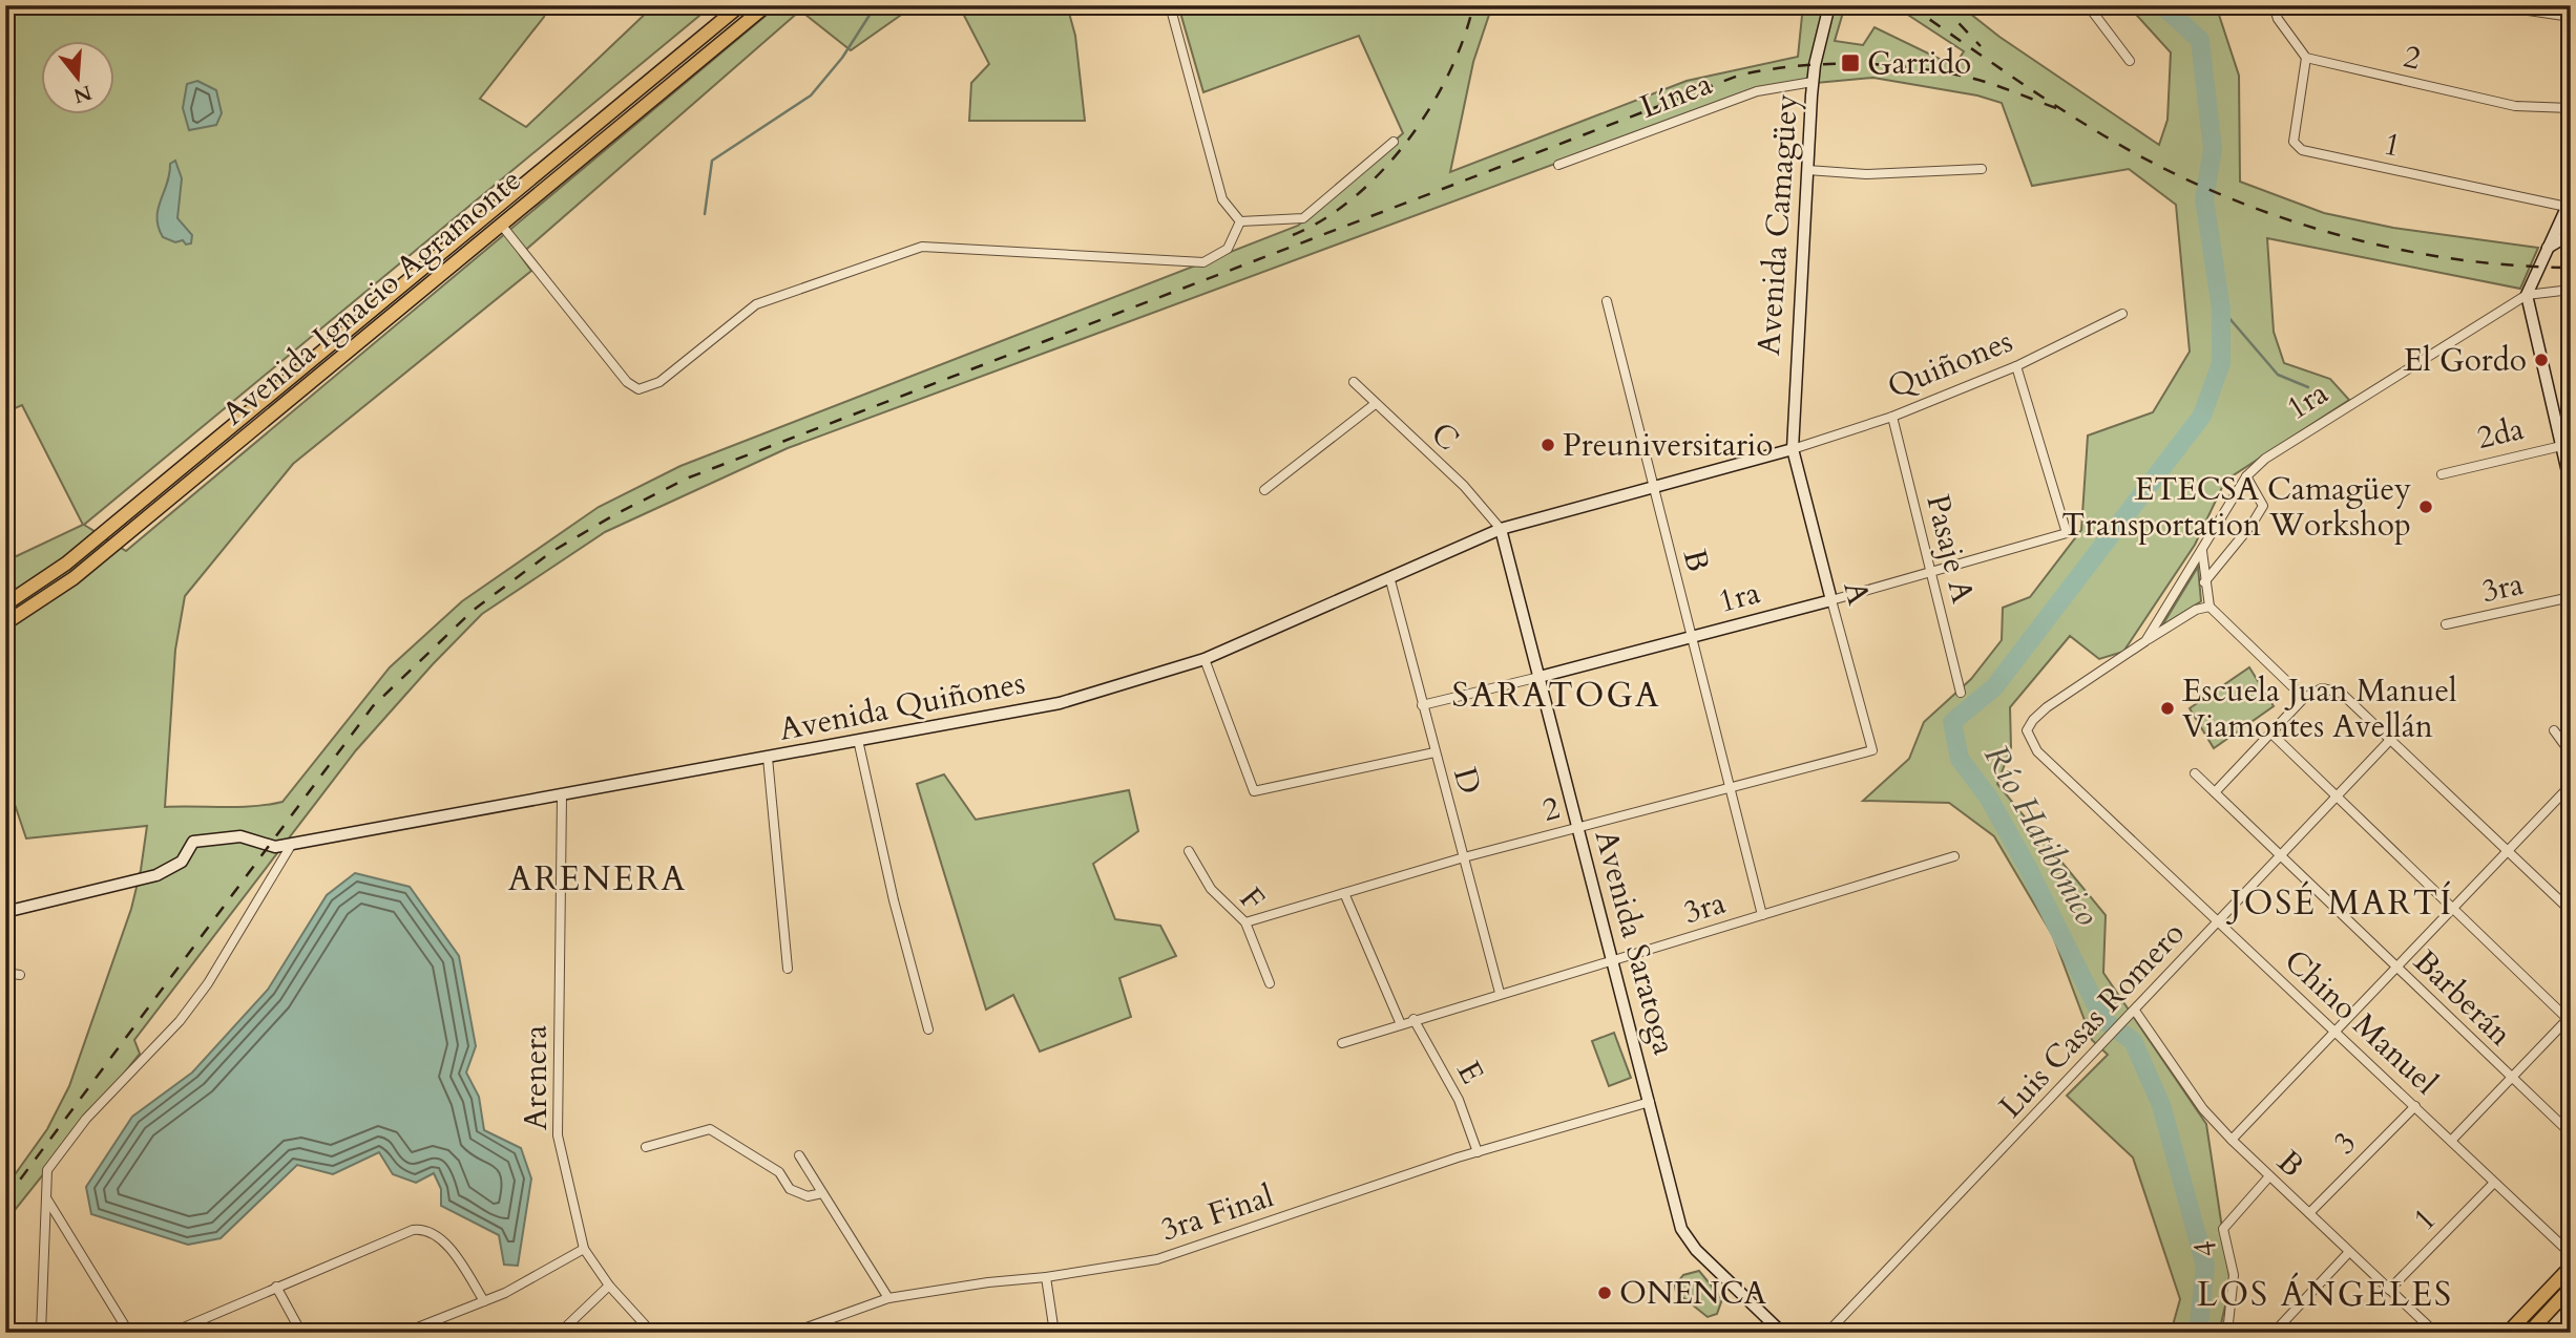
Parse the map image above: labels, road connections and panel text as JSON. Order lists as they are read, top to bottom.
{
  "streets": {
    "main road": [
      "Avenida Camagüey",
      "Avenida Ignacio Agramonte",
      "1ra",
      "A",
      "Avenida Quiñones",
      "Avenida Saratoga"
    ],
    "street": [
      "2",
      "Línea",
      "1",
      "Quiñones",
      "2da",
      "C",
      "Pasaje A",
      "B",
      "3ra",
      "D",
      "F",
      "Barberán",
      "Luis Casas Romero",
      "Chino Manuel",
      "E",
      "Arenera",
      "3",
      "3ra Final",
      "4"
    ]
  },
  "crossings": [
    ["2", "1"],
    ["2", "B"],
    ["2", "A"],
    ["2", "D"],
    ["2", "F"],
    ["2", "Avenida Saratoga"],
    ["Línea", "Avenida Camagüey"],
    ["1", "B"],
    ["1", "Chino Manuel"],
    ["Avenida Camagüey", "Quiñones"],
    ["Avenida Camagüey", "A"],
    ["Avenida Camagüey", "Avenida Quiñones"],
    ["Quiñones", "1ra"],
    ["Quiñones", "Pasaje A"],
    ["Quiñones", "A"],
    ["Quiñones", "Avenida Quiñones"],
    ["1ra", "Pasaje A"],
    ["1ra", "B"],
    ["1ra", "A"],
    ["1ra", "D"],
    ["1ra", "Avenida Saratoga"],
    ["1ra", "Chino Manuel"],
    ["C", "Avenida Quiñones"],
    ["C", "Avenida Saratoga"],
    ["B", "3ra"],
    ["B", "Avenida Quiñones"],
    ["B", "Luis Casas Romero"],
    ["B", "3"],
    ["B", "4"],
    ["3ra", "D"],
    ["3ra", "Avenida Saratoga"],
    ["3ra", "E"],
    ["A", "Avenida Quiñones"],
    ["Avenida Quiñones", "D"],
    ["Avenida Quiñones", "Avenida Saratoga"],
    ["Avenida Quiñones", "Arenera"],
    ["Avenida Saratoga", "3ra Final"],
    ["Barberán", "Luis Casas Romero"],
    ["Luis Casas Romero", "Chino Manuel"],
    ["Chino Manuel", "3"],
    ["E", "3ra Final"]
  ],
  "districts": [
    "SARATOGA",
    "ARENERA",
    "JOSÉ MARTÍ",
    "LOS ÁNGELES"
  ],
  "water": ["Río Hatibonico"],
  "places": {
    "transit": ["Garrido"],
    "other": [
      "El Gordo",
      "Preuniversitario",
      "ETECSA Camagüey Transportation Workshop",
      "Escuela Juan Manuel Viamontes Avellán",
      "ONENCA"
    ]
  },
  "north": "bottom"
}
